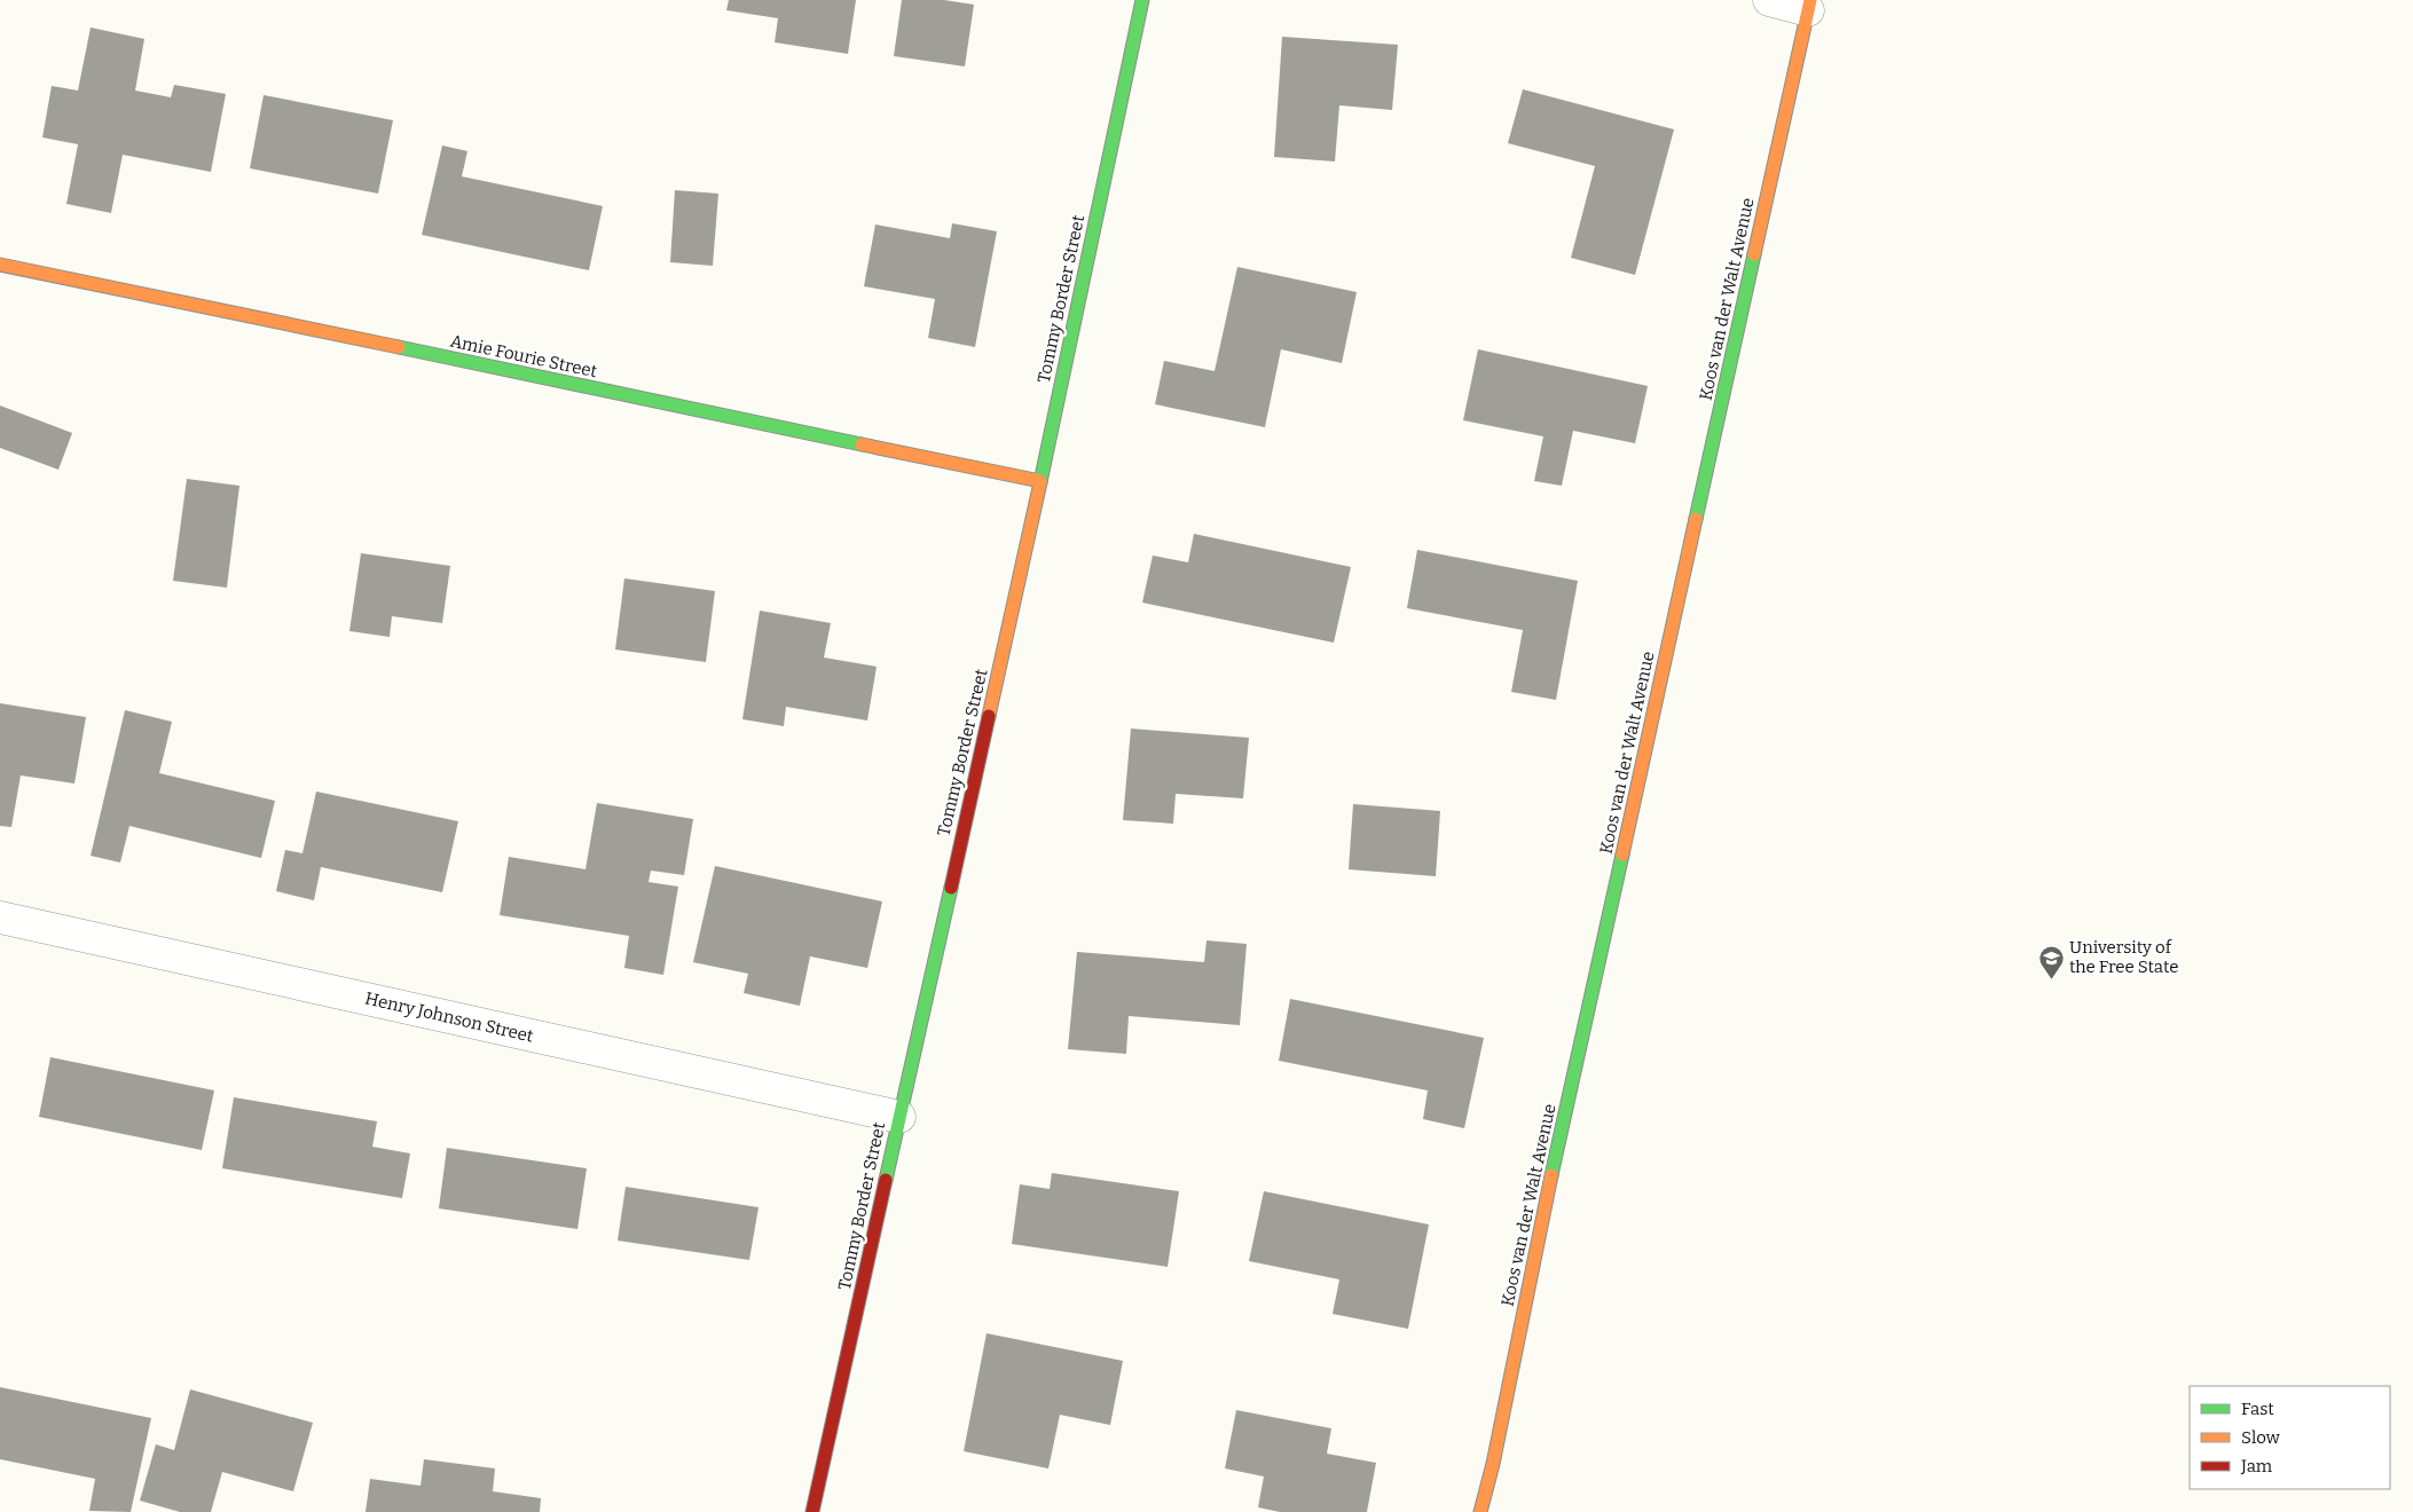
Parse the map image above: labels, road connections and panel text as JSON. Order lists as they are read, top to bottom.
{
  "streets": {
    "street": [
      "Tommy Border Street",
      "Koos van der Walt Avenue",
      "Amie Fourie Street",
      "Henry Johnson Street"
    ]
  },
  "crossings": [
    ["Tommy Border Street", "Amie Fourie Street"],
    ["Tommy Border Street", "Henry Johnson Street"]
  ],
  "places": {
    "school or university": ["University of the Free State"]
  },
  "legend": ["Fast", "Slow", "Jam"]
}
